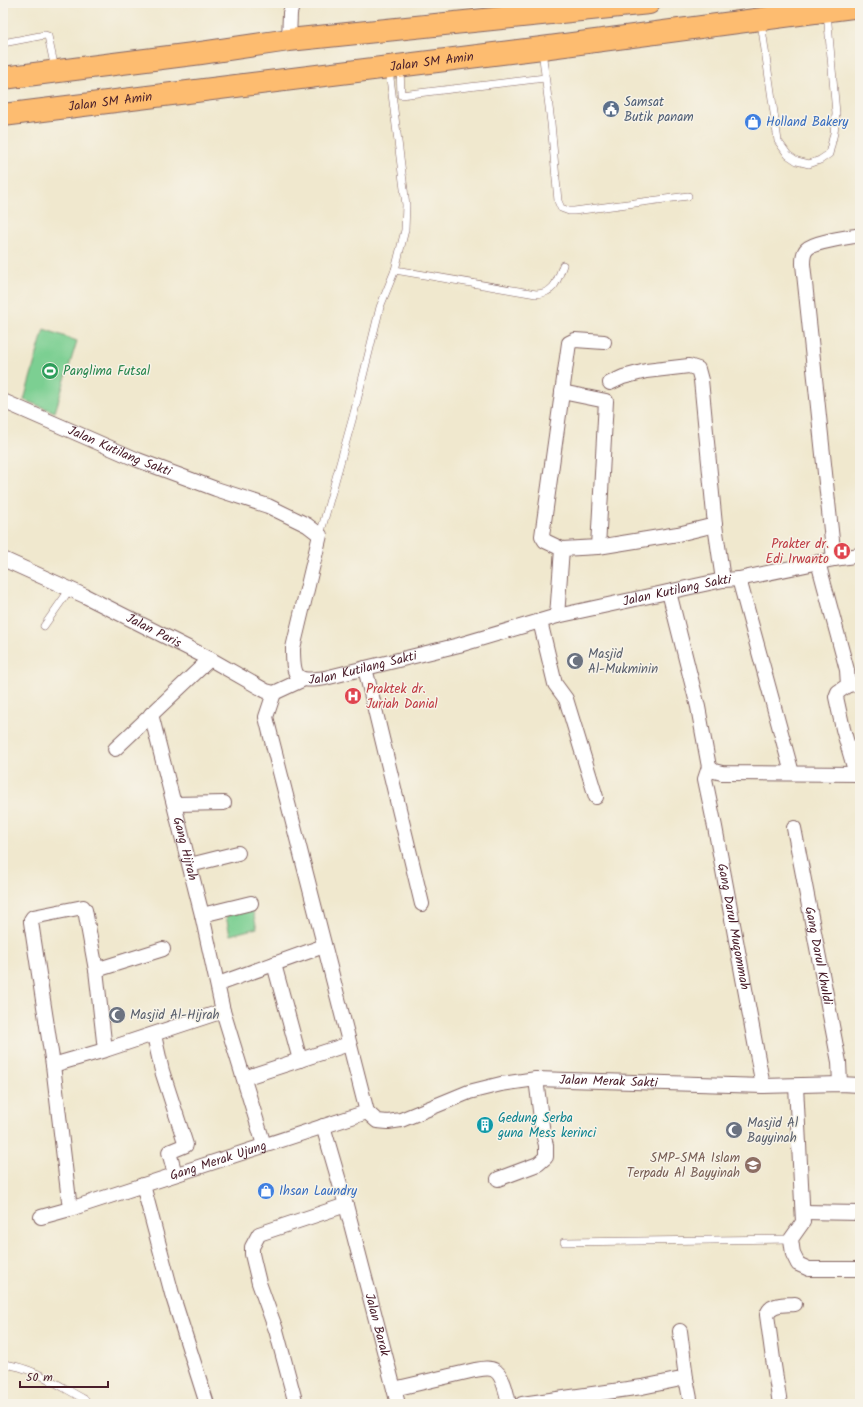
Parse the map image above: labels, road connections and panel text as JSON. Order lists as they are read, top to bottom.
{
  "streets": {
    "main road": ["Jalan SM Amin"],
    "street": [
      "Jalan Kutilang Sakti",
      "Jalan Paris",
      "Gang Hijrah",
      "Gang Darul Muqommah",
      "Gang Darul Khuldi",
      "Jalan Merak Sakti",
      "Gang Merak Ujung",
      "Jalan Barak"
    ]
  },
  "crossings": [
    ["Jalan Kutilang Sakti", "Gang Darul Muqommah"],
    ["Gang Hijrah", "Gang Merak Ujung"],
    ["Gang Darul Muqommah", "Jalan Merak Sakti"],
    ["Gang Darul Khuldi", "Jalan Merak Sakti"],
    ["Jalan Merak Sakti", "Gang Merak Ujung"],
    ["Gang Merak Ujung", "Jalan Barak"]
  ],
  "places": {
    "public building": ["Samsat Butik panam"],
    "shop": ["Holland Bakery", "Ihsan Laundry"],
    "sports": ["Panglima Futsal"],
    "hospital": ["Prakter dr. Edi Irwanto", "Praktek dr. Juriah Danial"],
    "mosque": ["Masjid Al-Mukminin", "Masjid Al-Hijrah", "Masjid Al Bayyinah"],
    "building": ["Gedung Serba guna Mess kerinci"],
    "school or university": ["SMP-SMA Islam Terpadu Al Bayyinah"]
  },
  "scale_bar": "50 m"
}
